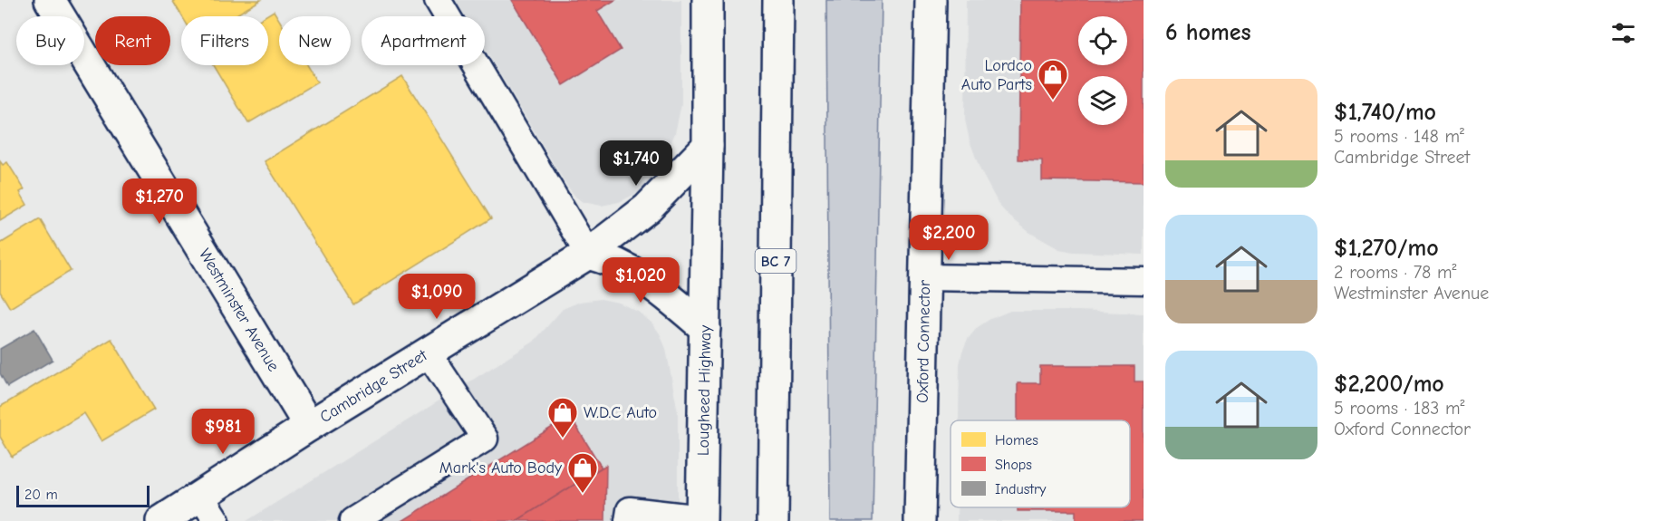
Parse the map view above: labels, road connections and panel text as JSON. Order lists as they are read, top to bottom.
{
  "streets": {
    "street": [
      "BC 7",
      "Westminster Avenue",
      "Oxford Connector",
      "Cambridge Street",
      "Lougheed Highway"
    ]
  },
  "crossings": [
    ["Westminster Avenue", "Cambridge Street"],
    ["Cambridge Street", "Lougheed Highway"]
  ],
  "places": {
    "shop": ["Lordco Auto Parts", "W.D.C Auto", "Mark's Auto Body"]
  },
  "legend": ["Homes", "Shops", "Industry"],
  "scale_bar": "20 m",
  "page": {
    "heading": "6 homes",
    "chip": [
      "Buy",
      "Rent",
      "Filters",
      "New",
      "Apartment"
    ],
    "list": [
      {
        "name": "$1,740/mo",
        "note": "5 rooms · 148 m² · Cambridge Street"
      },
      {
        "name": "$1,270/mo",
        "note": "2 rooms · 78 m² · Westminster Avenue"
      },
      {
        "name": "$2,200/mo",
        "note": "5 rooms · 183 m² · Oxford Connector"
      }
    ],
    "price": [
      "$1,740",
      "$1,270",
      "$2,200",
      "$1,020",
      "$1,090",
      "$981"
    ],
    "scale": "20 m"
  }
}
